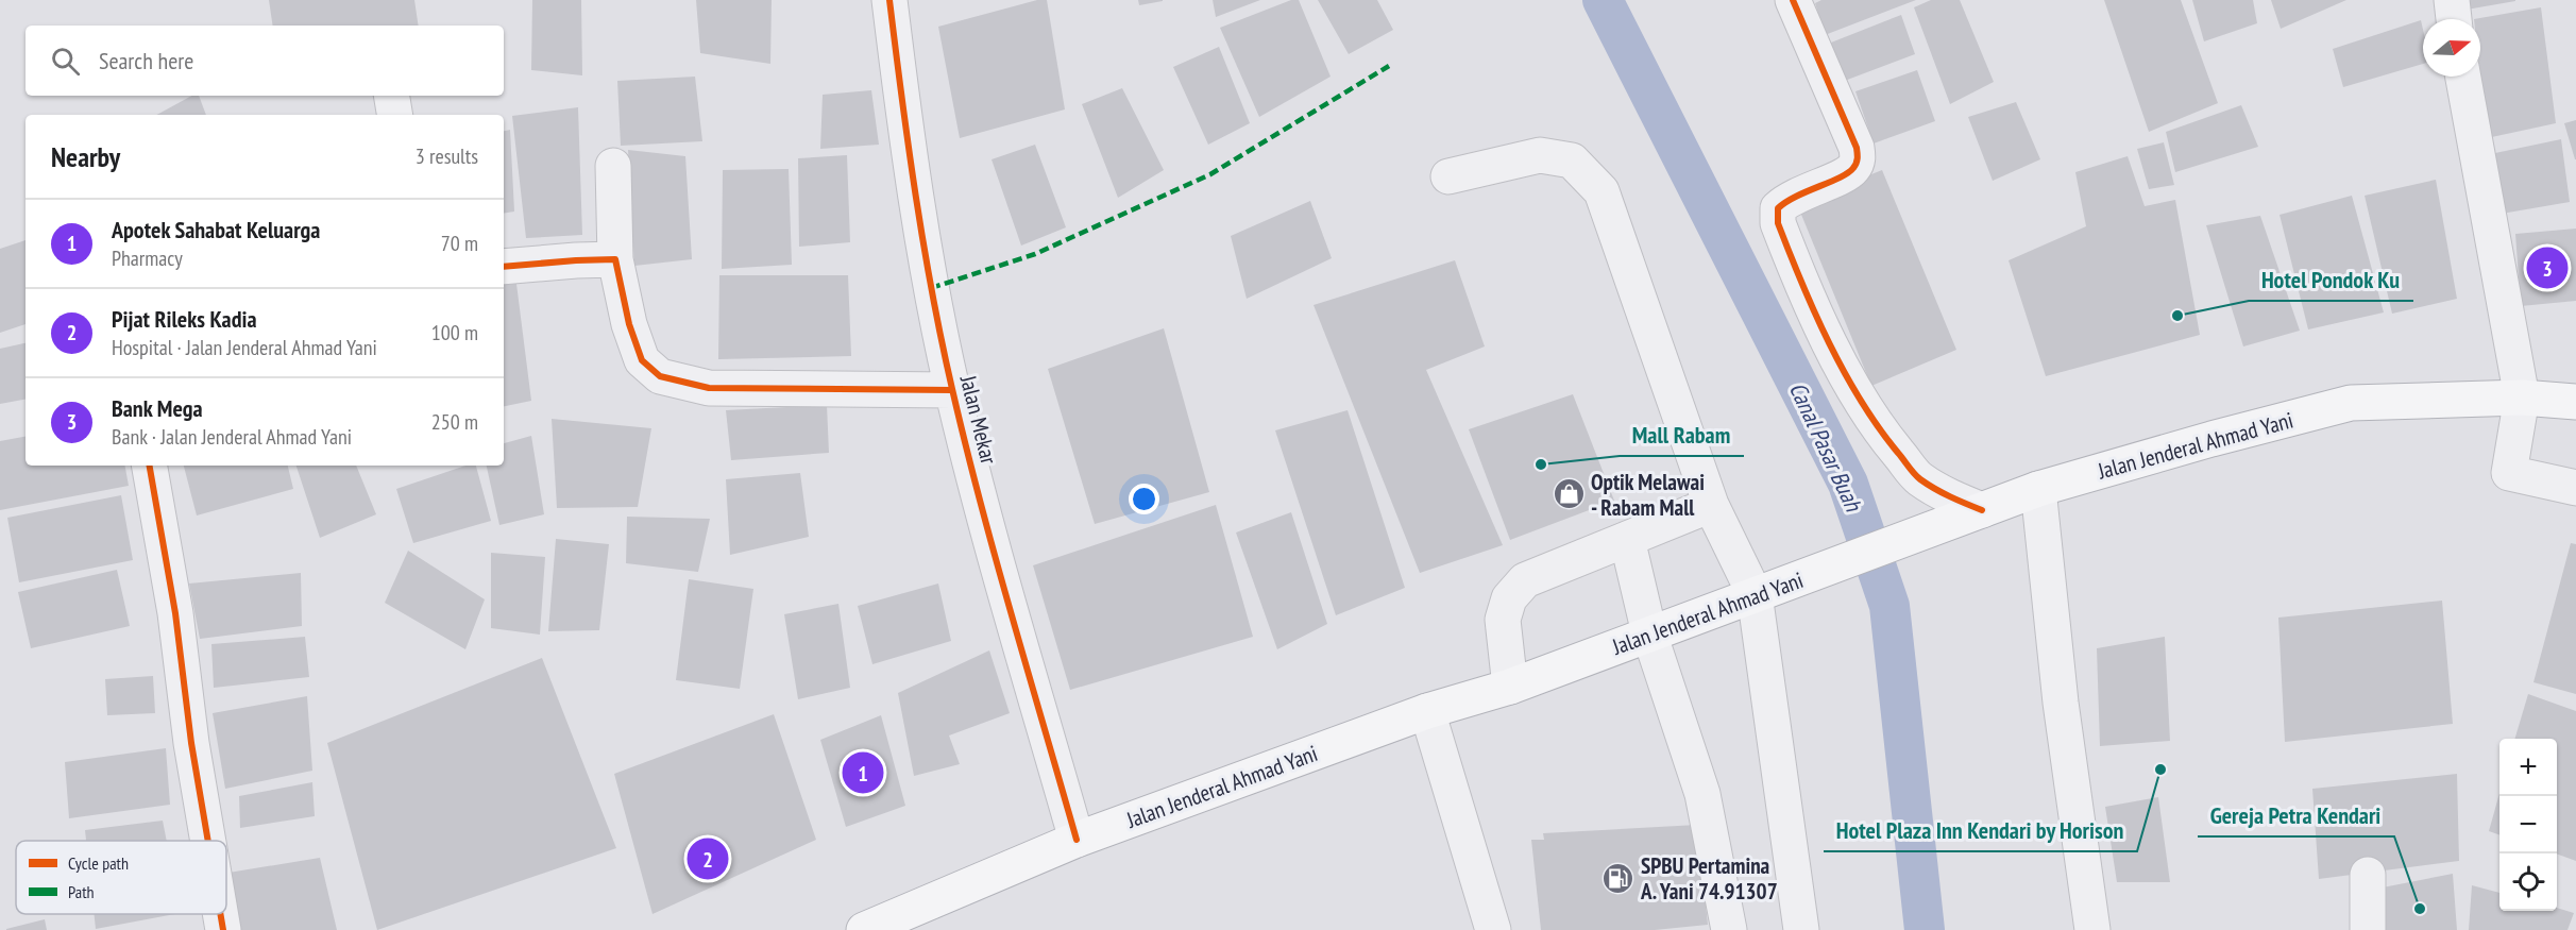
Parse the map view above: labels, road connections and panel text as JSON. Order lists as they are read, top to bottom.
{
  "streets": {
    "highway": ["Jalan Jenderal Ahmad Yani"],
    "street": ["Jalan Mekar"]
  },
  "crossings": [
    ["Jalan Mekar", "Jalan Jenderal Ahmad Yani"]
  ],
  "water": ["Canal Pasar Buah"],
  "places": {
    "other": [
      "Hotel Pondok Ku",
      "Mall Rabam",
      "Hotel Plaza Inn Kendari by Horison",
      "Gereja Petra Kendari"
    ],
    "shop": ["Optik Melawai - Rabam Mall"],
    "fuel station": ["SPBU Pertamina A. Yani 74.91307"]
  },
  "legend": ["Cycle path", "Path"],
  "north": "right",
  "page": {
    "search": "Search here",
    "heading": ["Nearby", "3 results"],
    "list": [
      {
        "mark": "1",
        "name": "Apotek Sahabat Keluarga",
        "note": "Pharmacy",
        "value": "70 m"
      },
      {
        "mark": "2",
        "name": "Pijat Rileks Kadia",
        "note": "Hospital · Jalan Jenderal Ahmad Yani",
        "value": "100 m"
      },
      {
        "mark": "3",
        "name": "Bank Mega",
        "note": "Bank · Jalan Jenderal Ahmad Yani",
        "value": "250 m"
      }
    ],
    "pins": ["3", "1", "2"],
    "map_buttons": ["+", "−"]
  }
}
